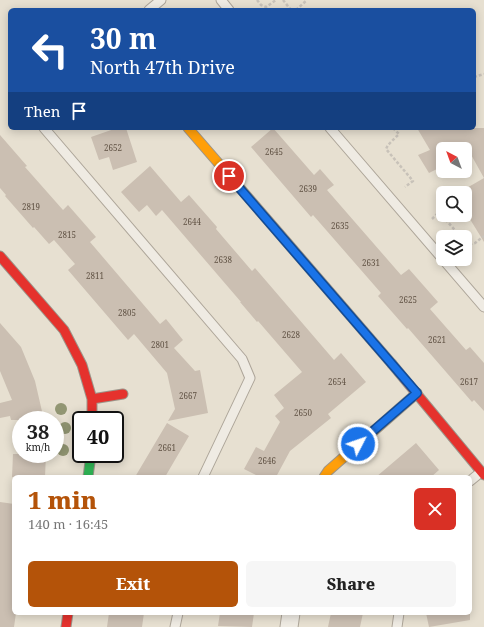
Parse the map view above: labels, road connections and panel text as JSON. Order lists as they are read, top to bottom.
{
  "house_numbers": [
    "2652",
    "2645",
    "2639",
    "2819",
    "2644",
    "2635",
    "2815",
    "2638",
    "2631",
    "2811",
    "2625",
    "2805",
    "2628",
    "2621",
    "2801",
    "2654",
    "2617",
    "2667",
    "2650",
    "2661",
    "2646"
  ],
  "north": "top left",
  "page": {
    "turn": ["30 m", "North 47th Drive"],
    "then": "Then",
    "speed": "38 km/h",
    "limit": "40",
    "heading": ["1 min", "140 m · 16:45"],
    "buttons": ["Exit", "Share"]
  }
}
